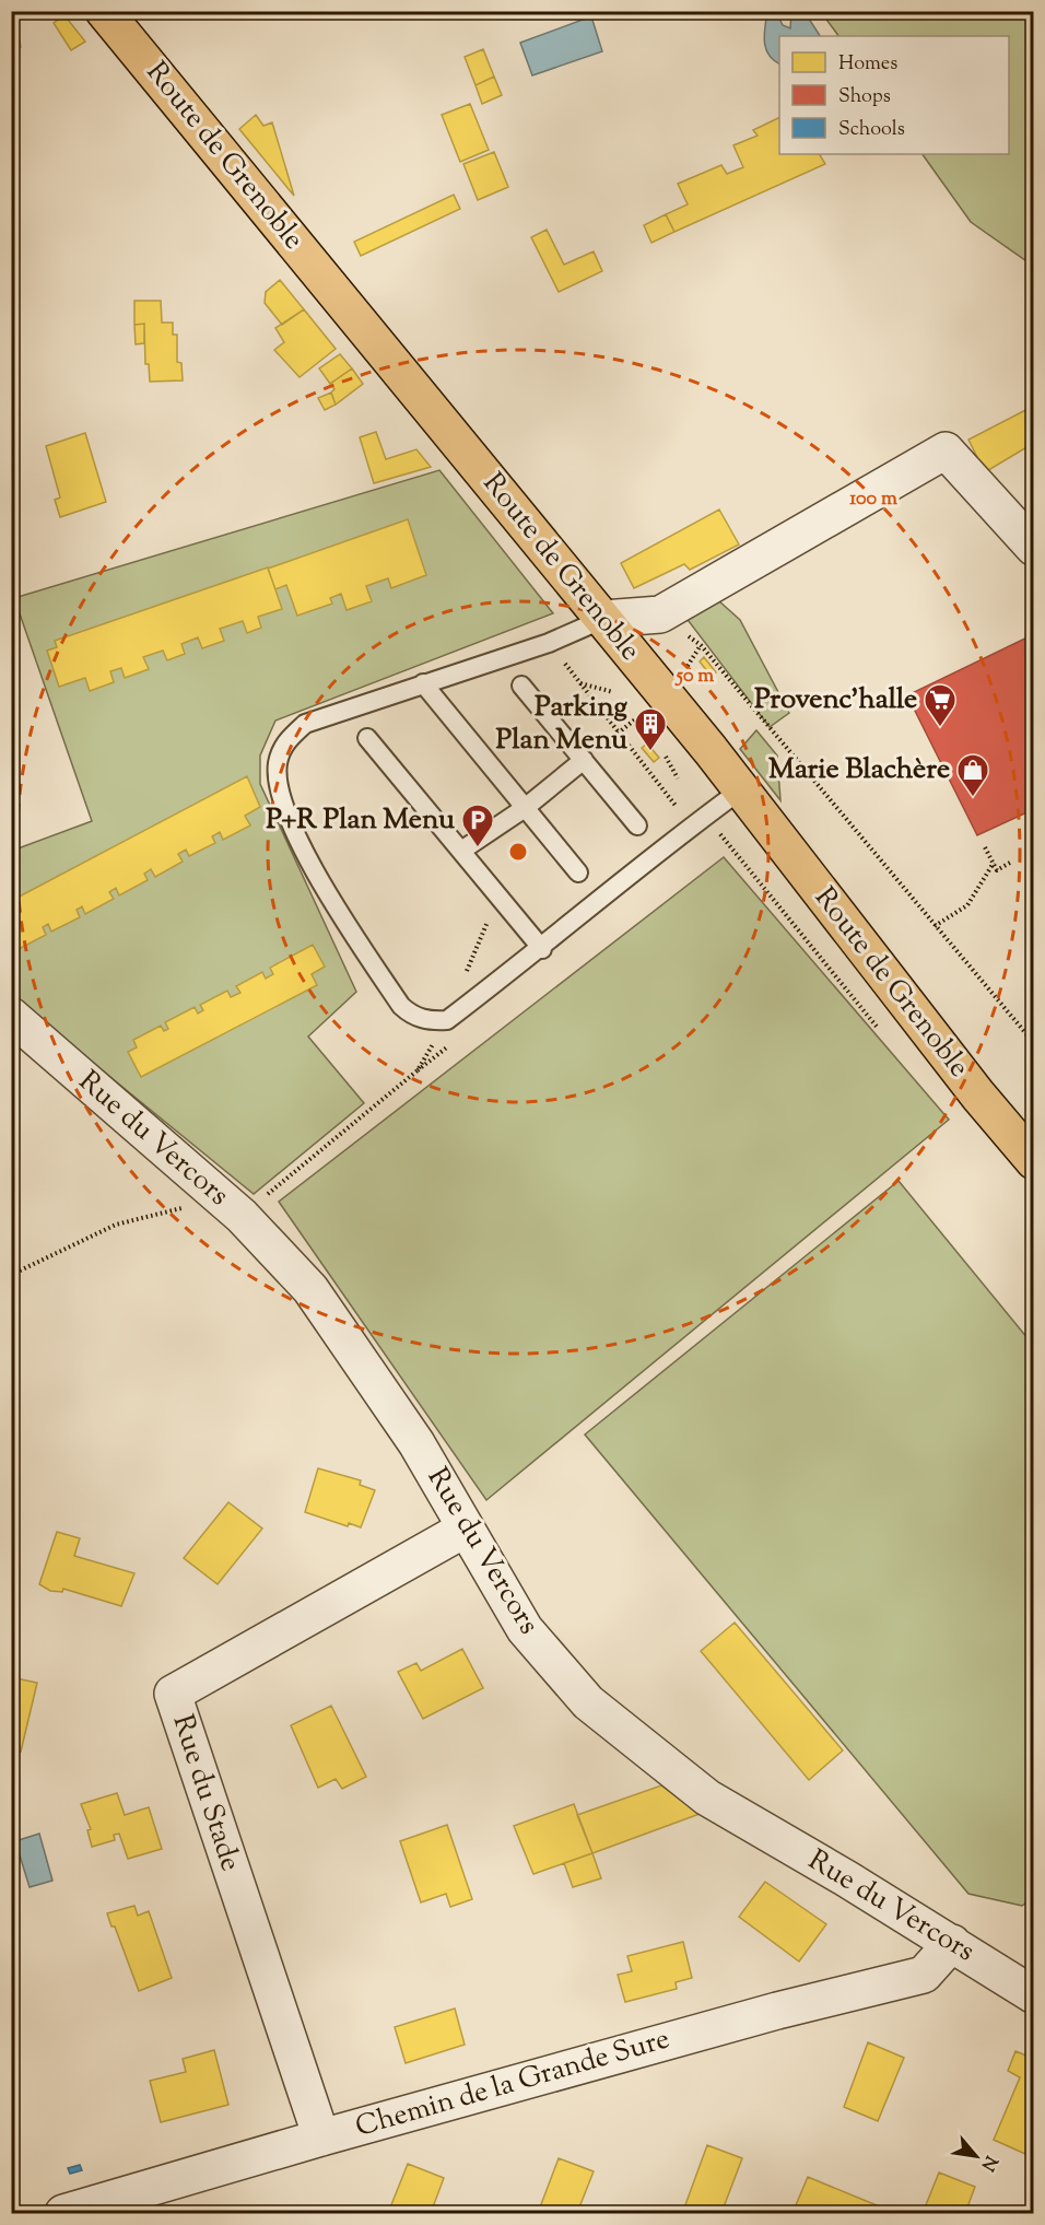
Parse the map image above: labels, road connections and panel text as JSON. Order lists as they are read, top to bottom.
{
  "streets": {
    "main road": ["Route de Grenoble"],
    "street": ["Rue du Vercors", "Rue du Stade", "Chemin de la Grande Sure"]
  },
  "crossings": [
    ["Rue du Vercors", "Rue du Stade"],
    ["Rue du Vercors", "Chemin de la Grande Sure"],
    ["Rue du Stade", "Chemin de la Grande Sure"]
  ],
  "places": {
    "supermarket": ["Provenc'halle"],
    "building": ["Parking Plan Menu"],
    "shop": ["Marie Blachère"],
    "parking": ["P+R Plan Menu"]
  },
  "legend": ["Homes", "Shops", "Schools"],
  "north": "bottom right",
  "rings": ["100 m", "50 m"]
}
